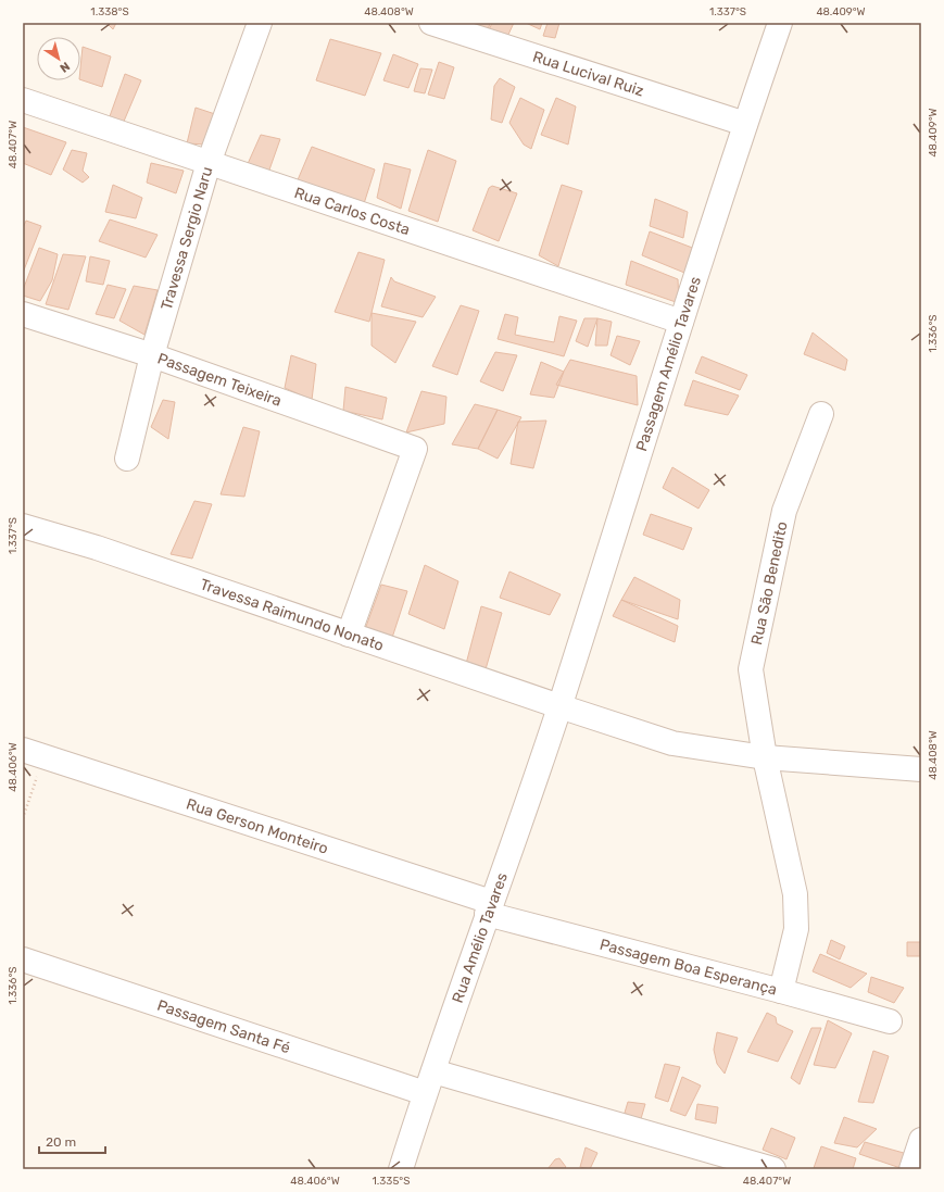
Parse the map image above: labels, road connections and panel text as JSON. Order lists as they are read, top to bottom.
{
  "streets": {
    "street": [
      "Rua Lucival Ruiz",
      "Rua Carlos Costa",
      "Travessa Sergio Naru",
      "Passagem Amélio Tavares",
      "Passagem Teixeira",
      "Rua São Benedito",
      "Travessa Raimundo Nonato",
      "Rua Gerson Monteiro",
      "Rua Amélio Tavares",
      "Passagem Boa Esperança",
      "Passagem Santa Fé"
    ]
  },
  "crossings": [
    ["Rua Lucival Ruiz", "Passagem Amélio Tavares"],
    ["Rua Carlos Costa", "Travessa Sergio Naru"],
    ["Rua Carlos Costa", "Passagem Amélio Tavares"],
    ["Travessa Sergio Naru", "Passagem Teixeira"],
    ["Passagem Amélio Tavares", "Travessa Raimundo Nonato"],
    ["Passagem Amélio Tavares", "Rua Amélio Tavares"],
    ["Passagem Teixeira", "Travessa Raimundo Nonato"],
    ["Rua São Benedito", "Travessa Raimundo Nonato"],
    ["Rua São Benedito", "Passagem Boa Esperança"],
    ["Travessa Raimundo Nonato", "Rua Amélio Tavares"],
    ["Rua Gerson Monteiro", "Rua Amélio Tavares"],
    ["Rua Gerson Monteiro", "Passagem Boa Esperança"],
    ["Rua Amélio Tavares", "Passagem Boa Esperança"],
    ["Rua Amélio Tavares", "Passagem Santa Fé"]
  ],
  "scale_bar": "20 m",
  "north": "bottom right",
  "coordinates": [
    "1.338°S",
    "48.408°W",
    "1.337°S",
    "48.409°W",
    "48.407°W",
    "1.336°S",
    "48.406°W",
    "1.335°S"
  ]
}
